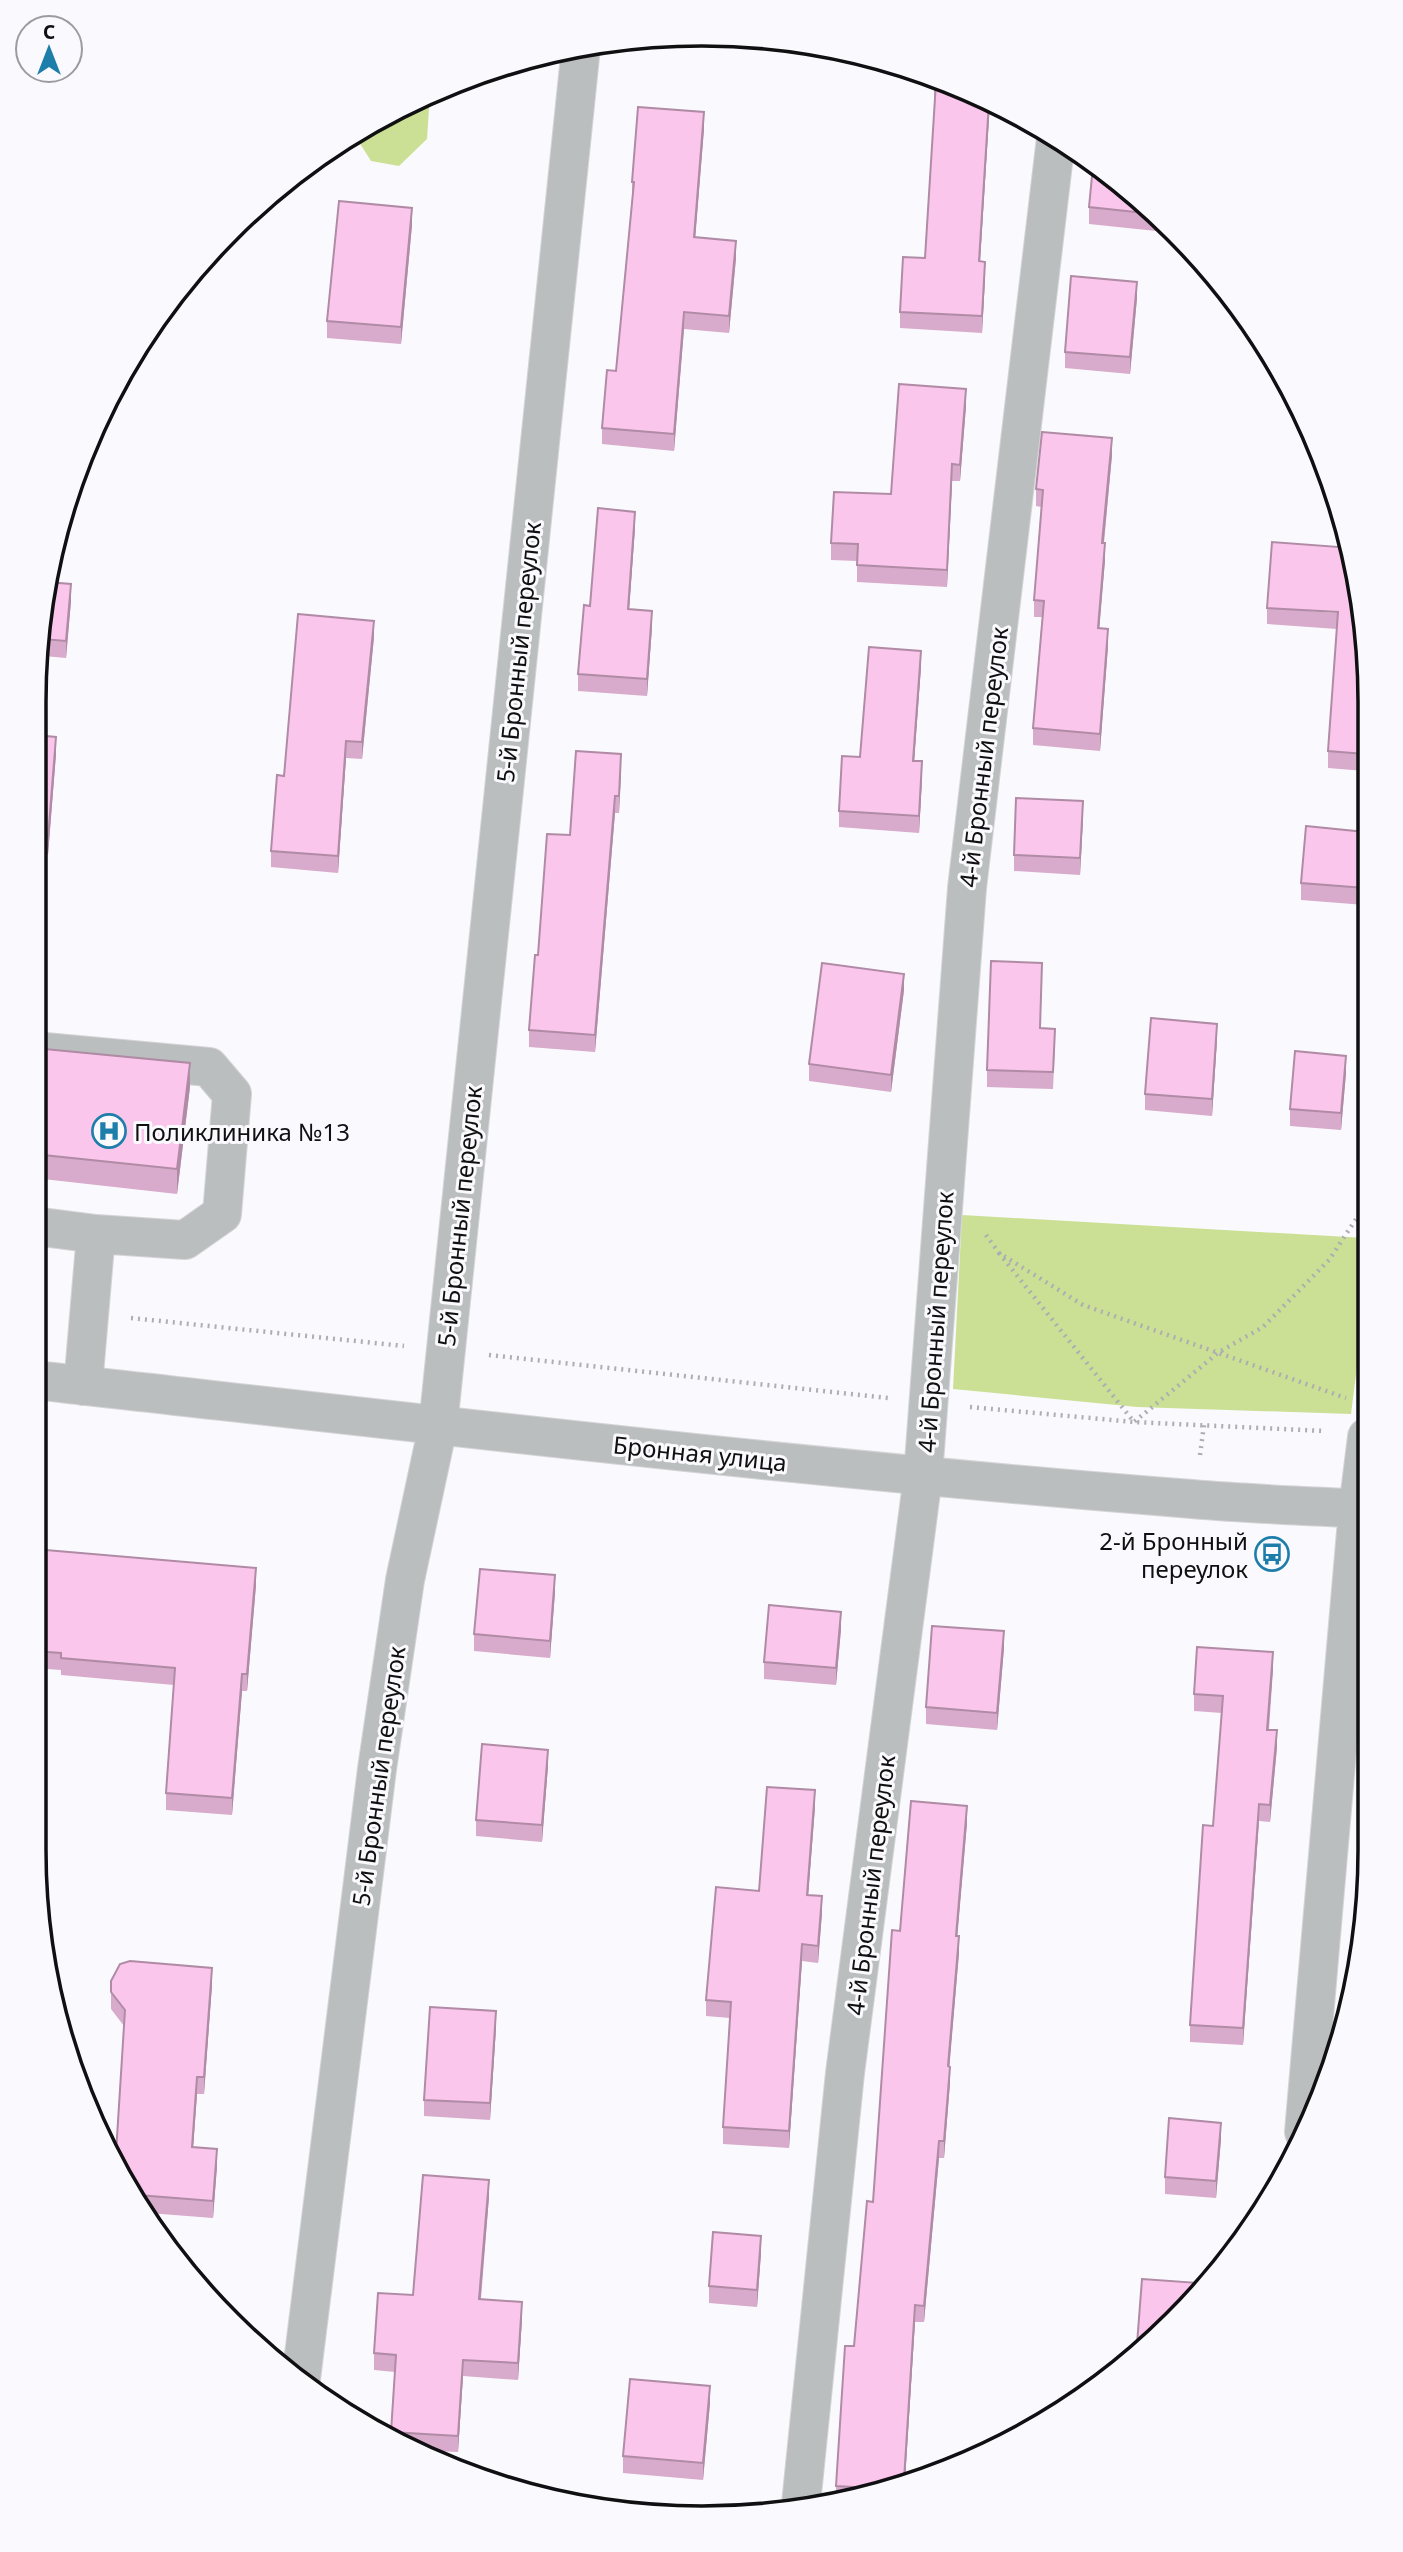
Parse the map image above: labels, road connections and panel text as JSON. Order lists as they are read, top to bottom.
{
  "streets": {
    "street": ["5-й Бронный переулок", "4-й Бронный переулок", "Бронная улица"]
  },
  "crossings": [
    ["5-й Бронный переулок", "Бронная улица"],
    ["4-й Бронный переулок", "Бронная улица"]
  ],
  "places": {
    "hospital": ["Поликлиника №13"],
    "bus stop": ["2-й Бронный переулок"]
  },
  "north": "top"
}
